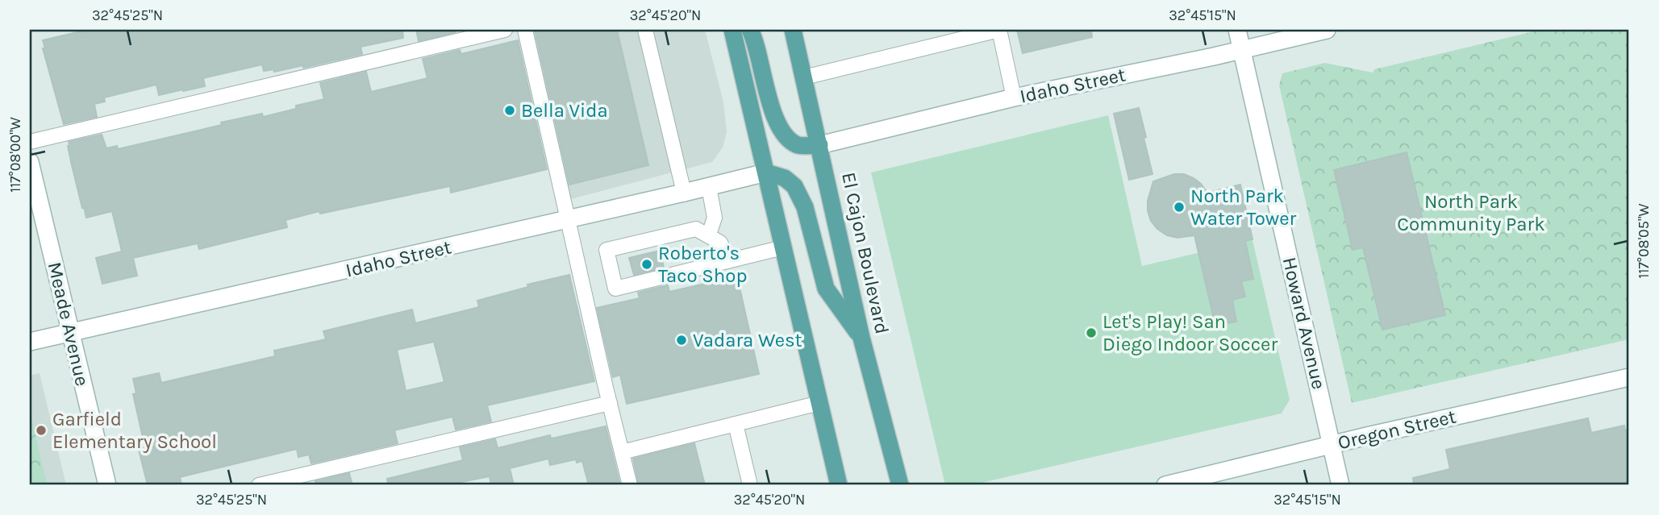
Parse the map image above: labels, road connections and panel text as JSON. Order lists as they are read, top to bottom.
{
  "streets": {
    "main road": ["El Cajon Boulevard"],
    "street": [
      "Idaho Street",
      "Howard Avenue",
      "Meade Avenue",
      "Oregon Street"
    ]
  },
  "crossings": [
    ["Idaho Street", "El Cajon Boulevard"],
    ["Idaho Street", "Howard Avenue"],
    ["Idaho Street", "Meade Avenue"],
    ["Howard Avenue", "Oregon Street"]
  ],
  "parks": ["North Park Community Park"],
  "places": [
    "Bella Vida",
    "North Park Water Tower",
    "Roberto's Taco Shop",
    "Let's Play! San Diego Indoor Soccer",
    "Vadara West",
    "Garfield Elementary School"
  ],
  "coordinates": [
    "32°45'25\"N",
    "32°45'20\"N",
    "32°45'15\"N",
    "117°08'00\"W",
    "117°08'05\"W"
  ]
}
